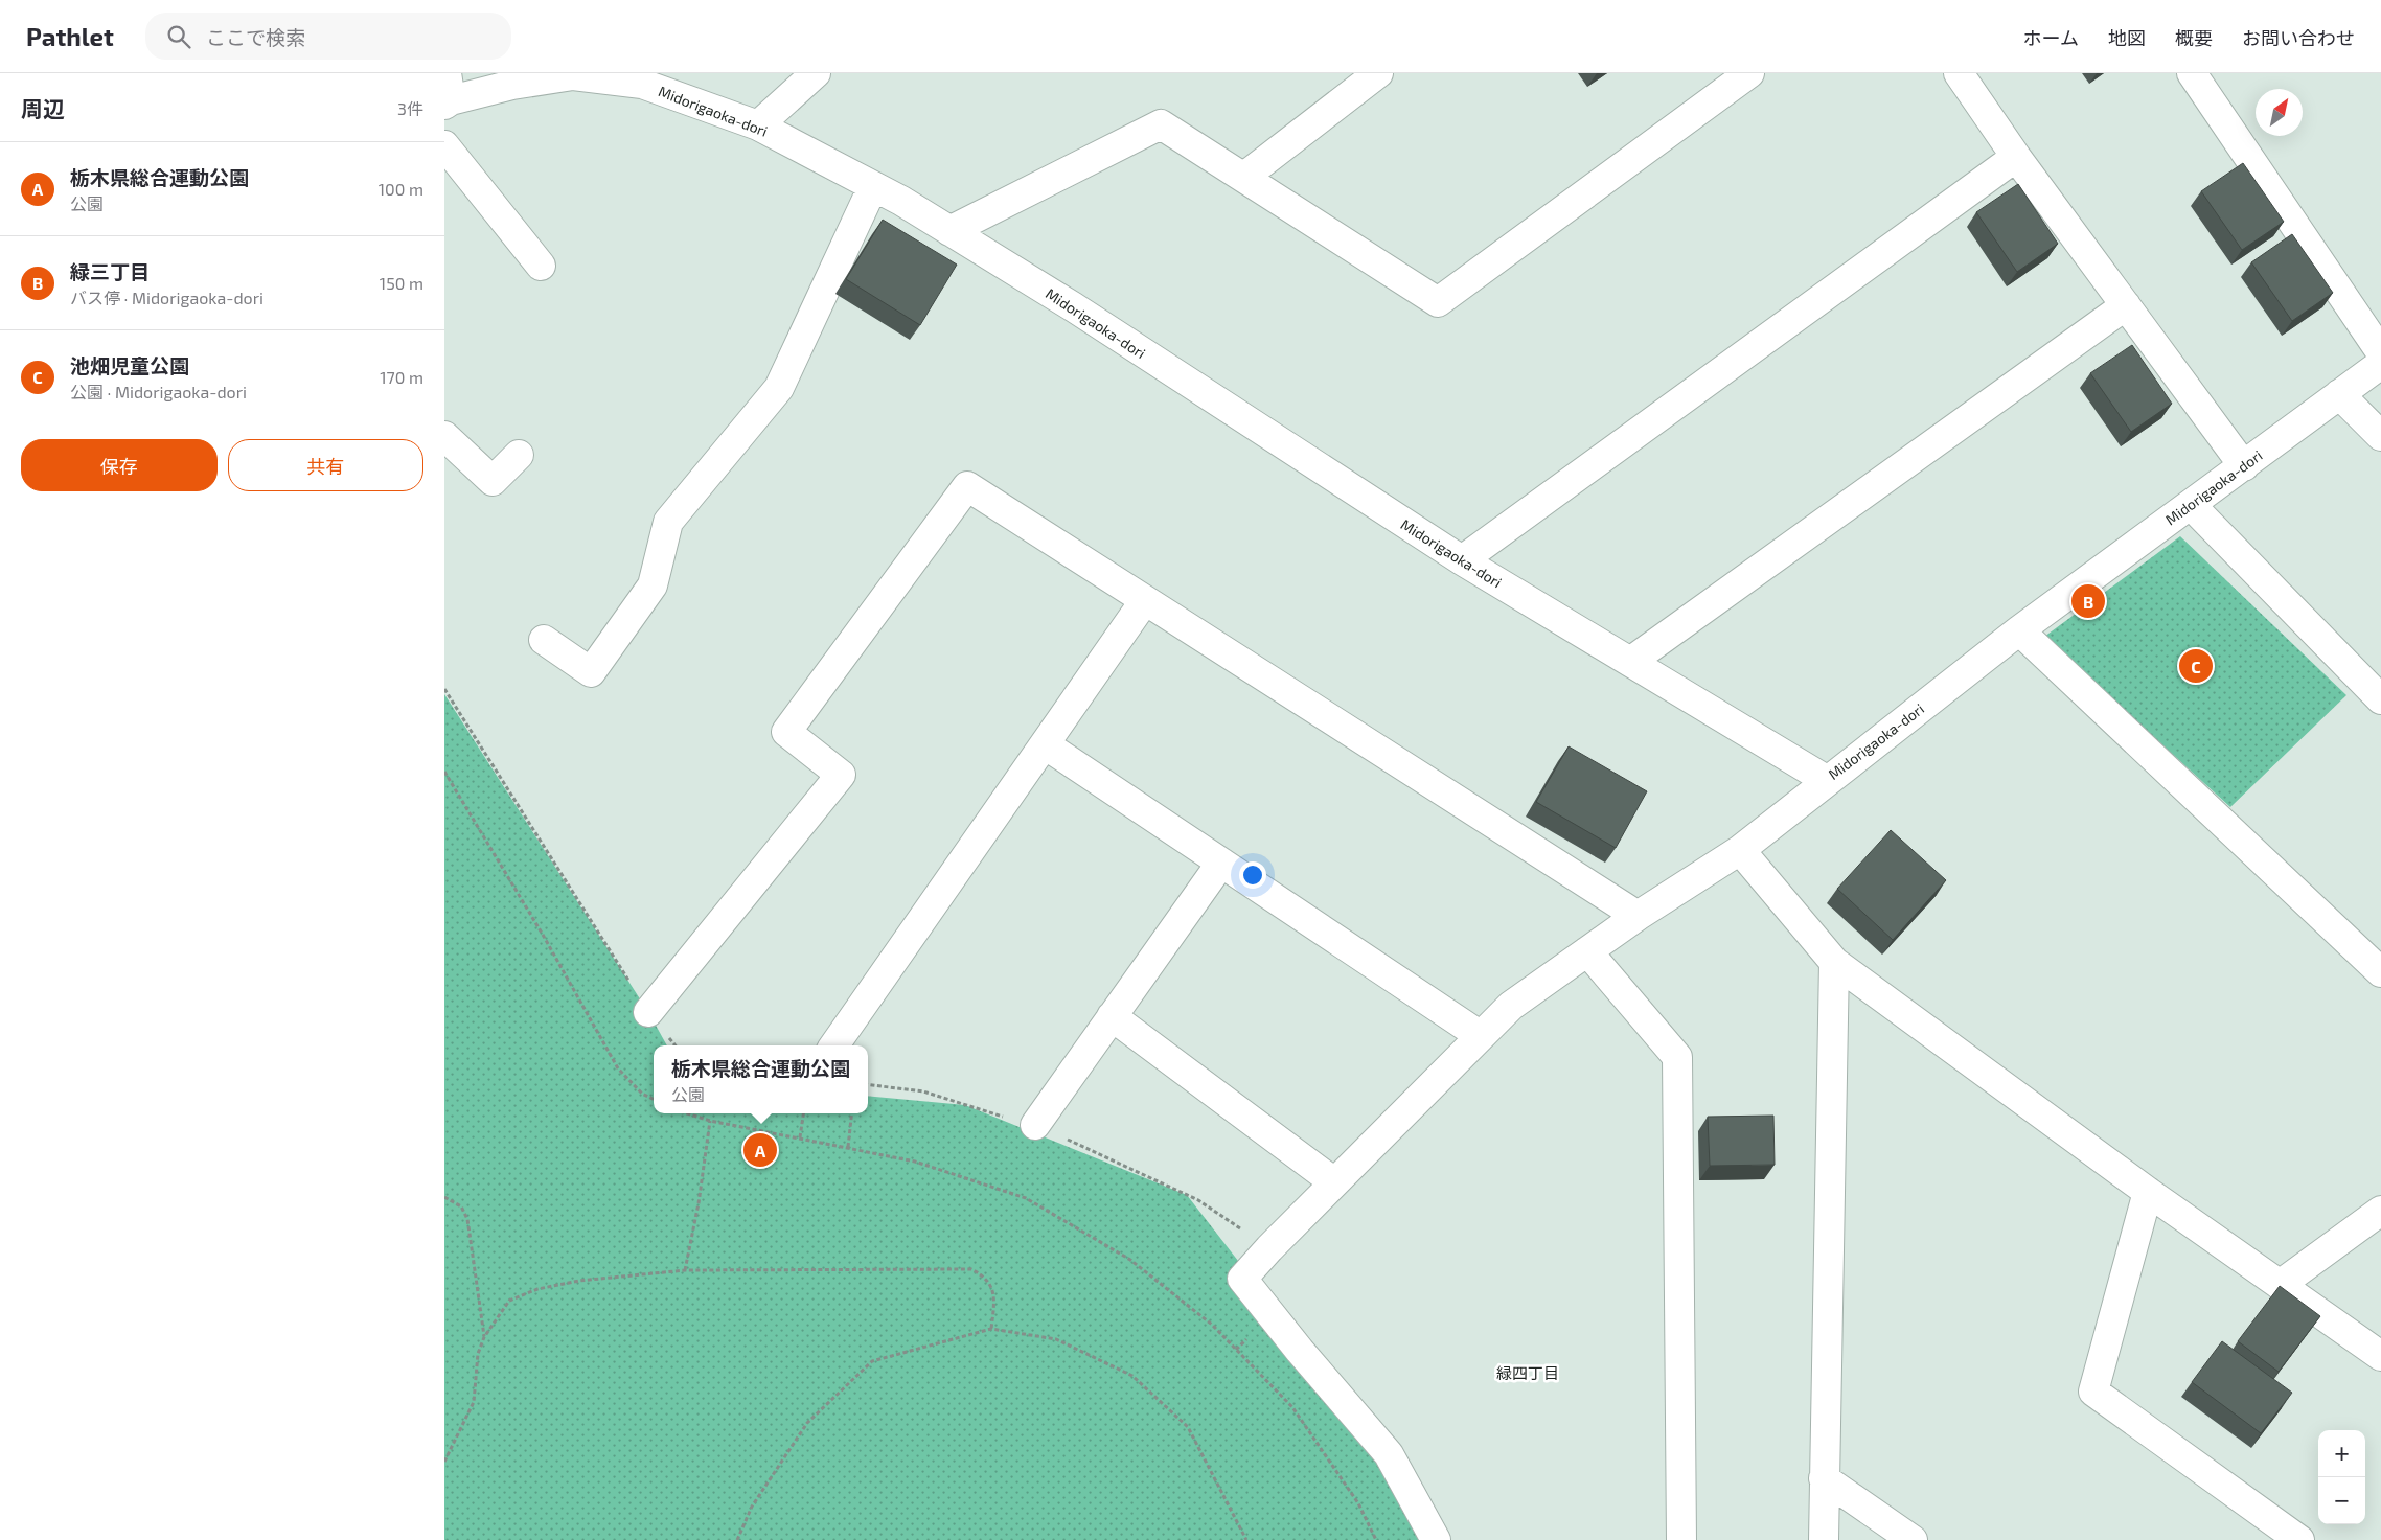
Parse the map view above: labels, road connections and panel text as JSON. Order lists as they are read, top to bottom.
{
  "streets": {
    "street": ["Midorigaoka-dori"]
  },
  "districts": ["緑四丁目"],
  "north": "top right",
  "page": {
    "header": "Pathlet",
    "search": "ここで検索",
    "nav": [
      "ホーム",
      "地図",
      "概要",
      "お問い合わせ"
    ],
    "heading": ["周辺", "3件"],
    "list": [
      {
        "mark": "A",
        "name": "栃木県総合運動公園",
        "note": "公園",
        "value": "100 m"
      },
      {
        "mark": "B",
        "name": "緑三丁目",
        "note": "バス停 · Midorigaoka-dori",
        "value": "150 m"
      },
      {
        "mark": "C",
        "name": "池畑児童公園",
        "note": "公園 · Midorigaoka-dori",
        "value": "170 m"
      }
    ],
    "buttons": ["保存", "共有"],
    "pins": ["B", "C", "A"],
    "popup": ["栃木県総合運動公園", "公園"],
    "map_buttons": ["+", "−"]
  }
}
